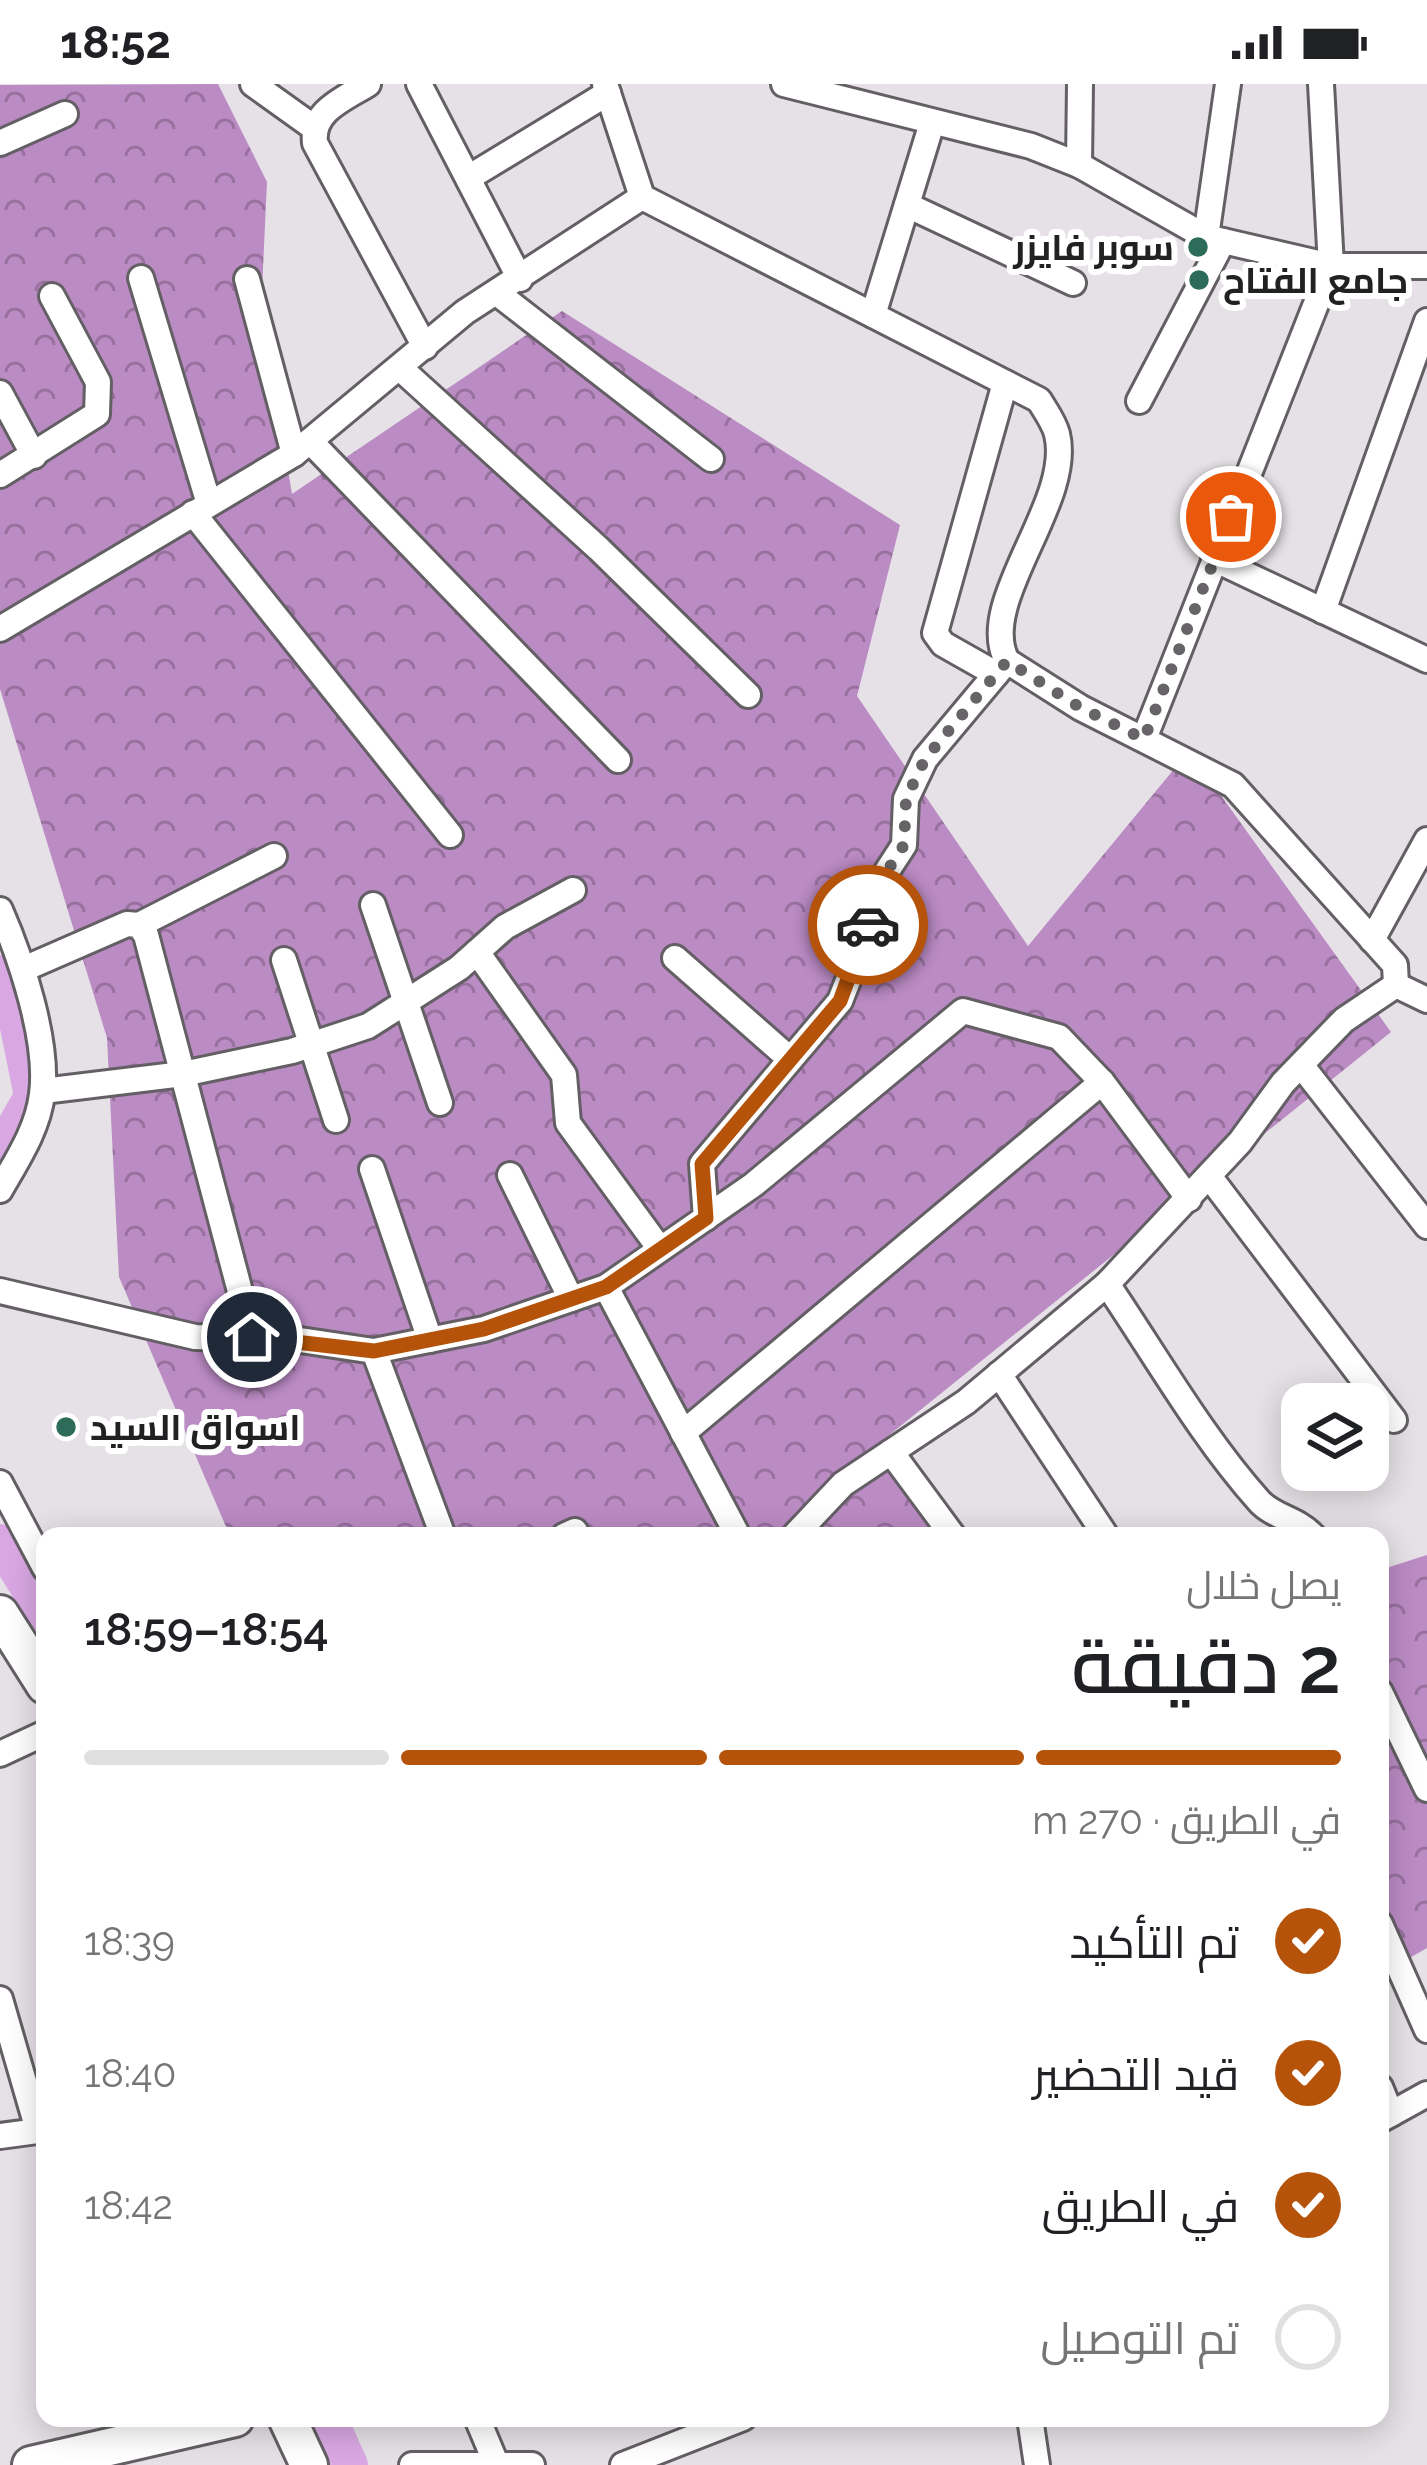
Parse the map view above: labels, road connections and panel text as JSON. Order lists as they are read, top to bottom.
{
  "places": ["سوبر فايزر", "جامع الفتاح", "اسواق السيد"],
  "page": {
    "status": "18:52",
    "heading": ["2 دقيقة", "يصل خلال", "18:54–18:59"],
    "bar": "في الطريق · 270 m",
    "list": [
      ["تم التأكيد", "18:39"],
      ["قيد التحضير", "18:40"],
      ["في الطريق", "18:42"],
      "تم التوصيل"
    ]
  }
}
